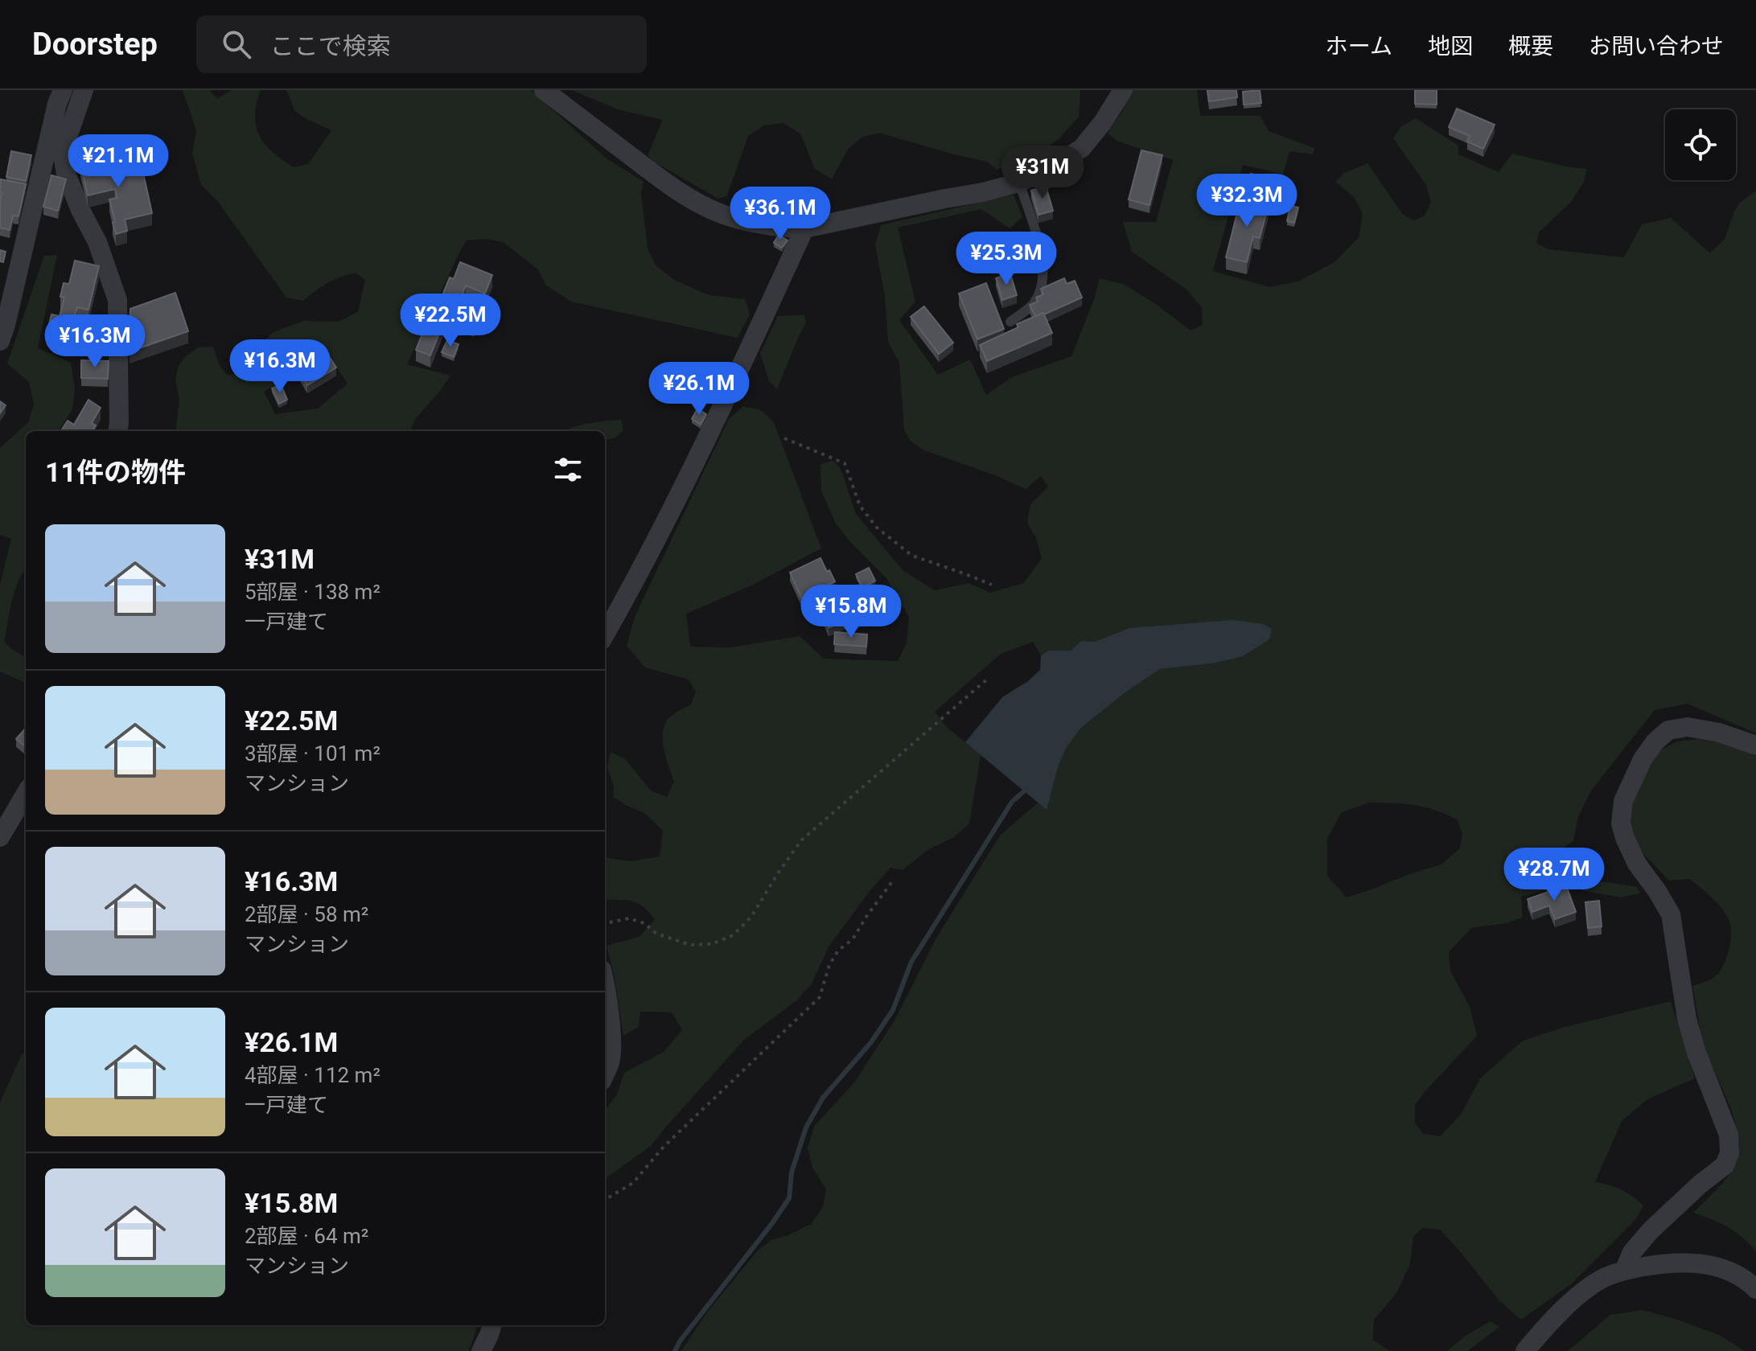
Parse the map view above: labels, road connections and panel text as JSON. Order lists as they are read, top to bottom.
{
  "page": {
    "header": "Doorstep",
    "search": "ここで検索",
    "nav": [
      "ホーム",
      "地図",
      "概要",
      "お問い合わせ"
    ],
    "price": [
      "¥21.1M",
      "¥31M",
      "¥32.3M",
      "¥36.1M",
      "¥25.3M",
      "¥22.5M",
      "¥16.3M",
      "¥16.3M",
      "¥26.1M",
      "¥15.8M",
      "¥28.7M"
    ],
    "heading": "11件の物件",
    "list": [
      {
        "name": "¥31M",
        "note": "5部屋 · 138 m² · 一戸建て"
      },
      {
        "name": "¥22.5M",
        "note": "3部屋 · 101 m² · マンション"
      },
      {
        "name": "¥16.3M",
        "note": "2部屋 · 58 m² · マンション"
      },
      {
        "name": "¥26.1M",
        "note": "4部屋 · 112 m² · 一戸建て"
      },
      {
        "name": "¥15.8M",
        "note": "2部屋 · 64 m² · マンション"
      }
    ]
  }
}
